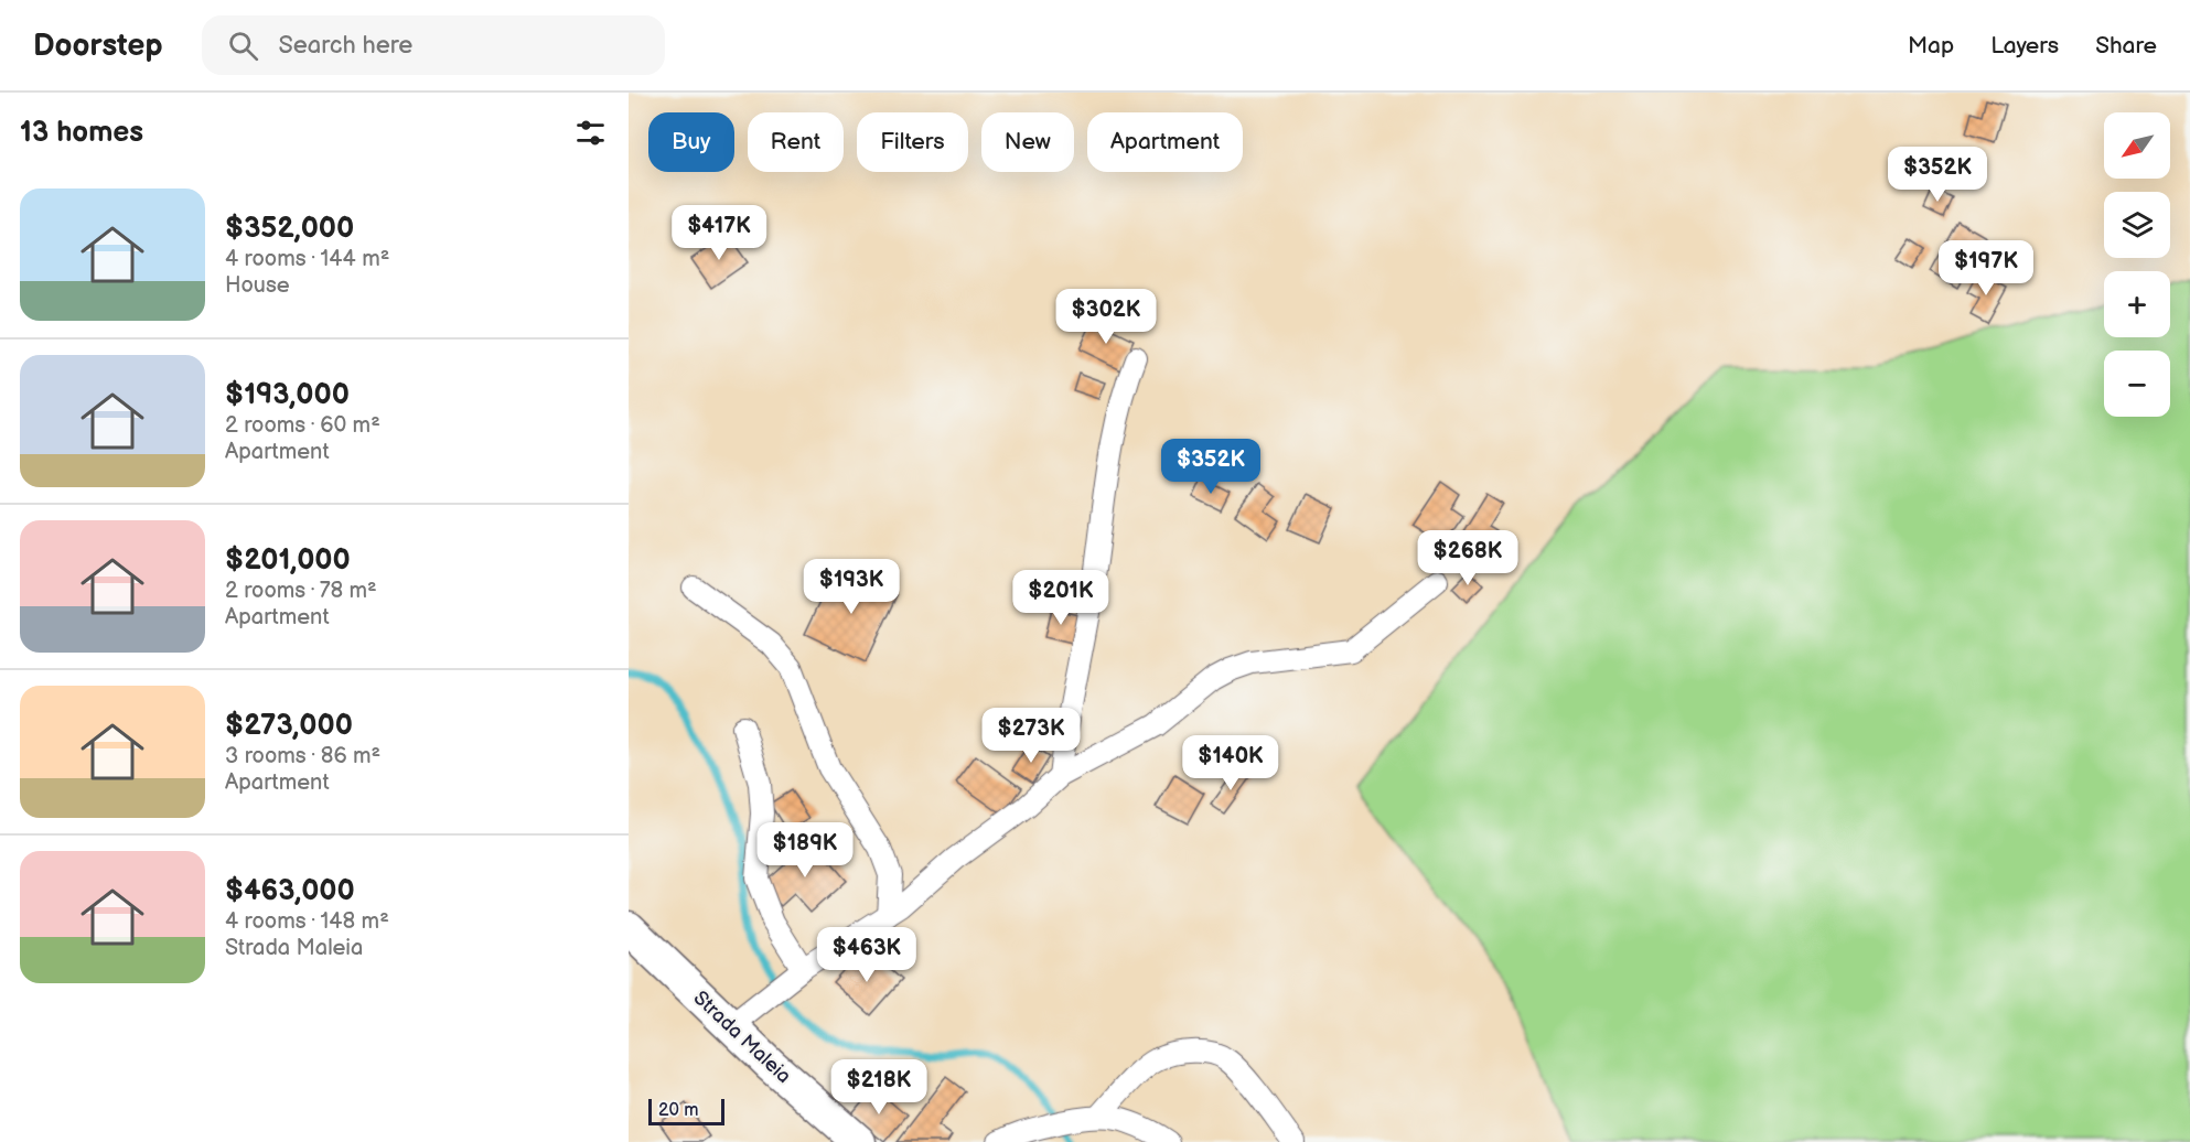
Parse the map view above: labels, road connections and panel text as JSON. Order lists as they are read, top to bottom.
{
  "streets": {
    "main road": ["Strada Maleia"]
  },
  "scale_bar": "20 m",
  "north": "bottom left",
  "page": {
    "header": "Doorstep",
    "search": "Search here",
    "nav": ["Map", "Layers", "Share"],
    "heading": "13 homes",
    "map_buttons": ["+", "−"],
    "chip": [
      "Buy",
      "Rent",
      "Filters",
      "New",
      "Apartment"
    ],
    "price": [
      "$352K",
      "$417K",
      "$197K",
      "$302K",
      "$352K",
      "$268K",
      "$193K",
      "$201K",
      "$273K",
      "$140K",
      "$189K",
      "$463K",
      "$218K"
    ],
    "list": [
      {
        "name": "$352,000",
        "note": "4 rooms · 144 m² · House"
      },
      {
        "name": "$193,000",
        "note": "2 rooms · 60 m² · Apartment"
      },
      {
        "name": "$201,000",
        "note": "2 rooms · 78 m² · Apartment"
      },
      {
        "name": "$273,000",
        "note": "3 rooms · 86 m² · Apartment"
      },
      {
        "name": "$463,000",
        "note": "4 rooms · 148 m² · Strada Maleia"
      }
    ],
    "scale": "20 m"
  }
}
